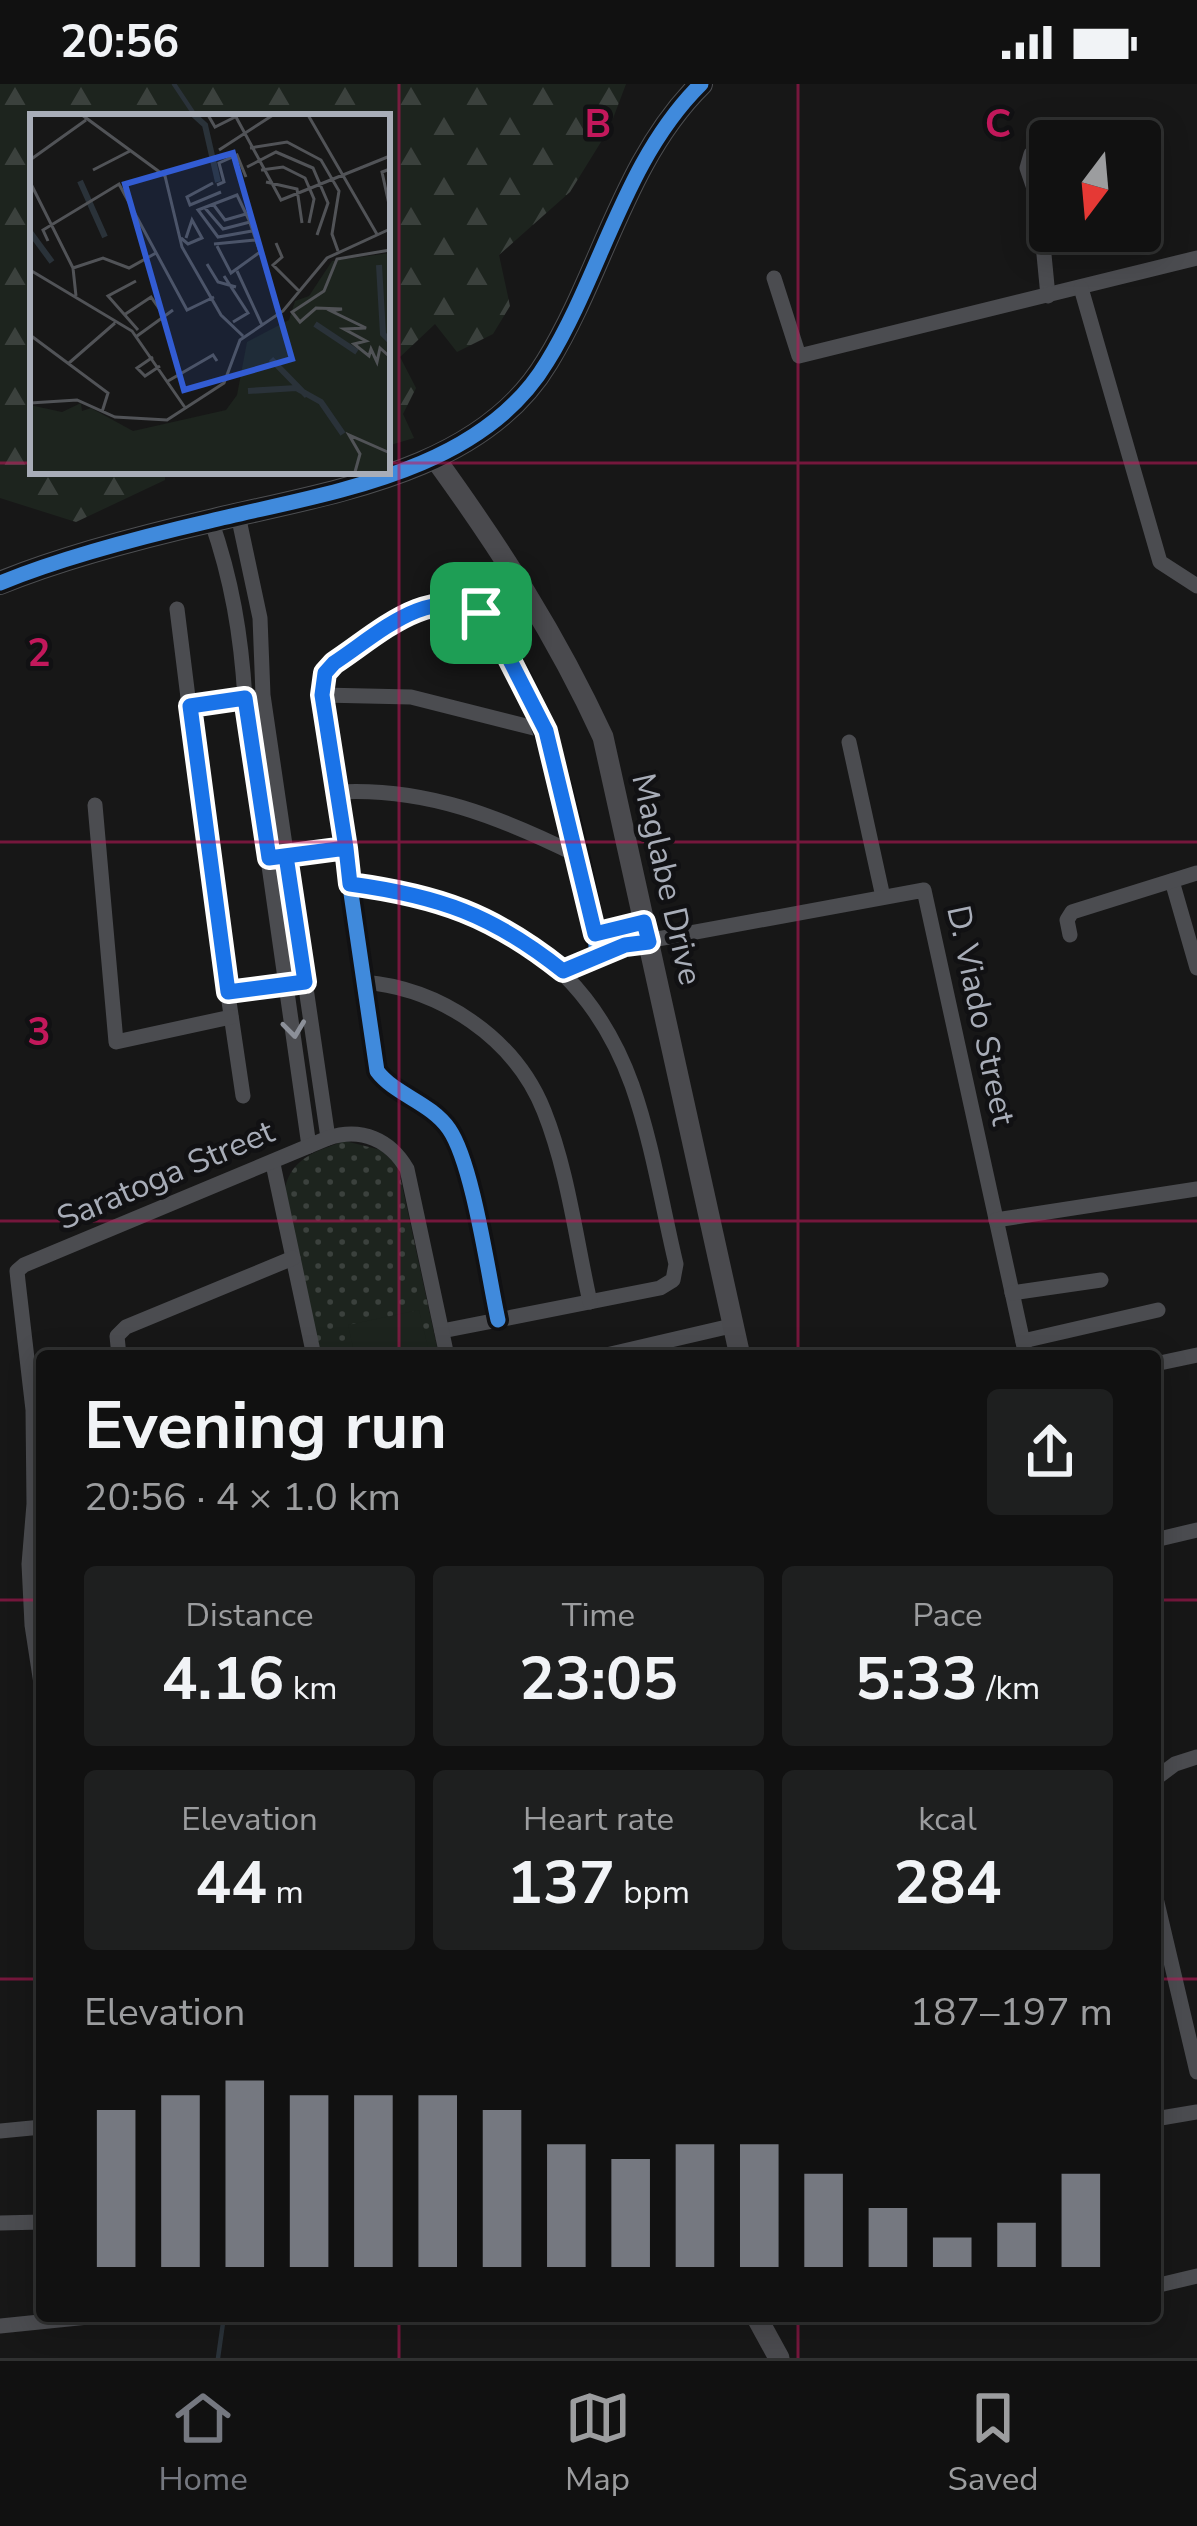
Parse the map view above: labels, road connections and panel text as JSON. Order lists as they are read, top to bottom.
{
  "streets": {
    "main road": ["Maglabe Drive"],
    "street": ["D. Viado Street", "Saratoga Street"]
  },
  "crossings": [
    ["Maglabe Drive", "D. Viado Street"]
  ],
  "north": "bottom",
  "page": {
    "status": "20:56",
    "heading": ["Evening run", "20:56 · 4 × 1.0 km"],
    "stats": [
      ["Distance", "4.16 km"],
      ["Time", "23:05"],
      ["Pace", "5:33 /km"],
      ["Elevation", "44 m"],
      ["Heart rate", "137 bpm"],
      ["kcal", "284"]
    ],
    "chart": ["Elevation", "187–197 m"],
    "tabs": ["Home", "Map", "Saved"]
  },
  "grid": {
    "columns": ["B", "C"],
    "rows": ["2", "3"]
  }
}
